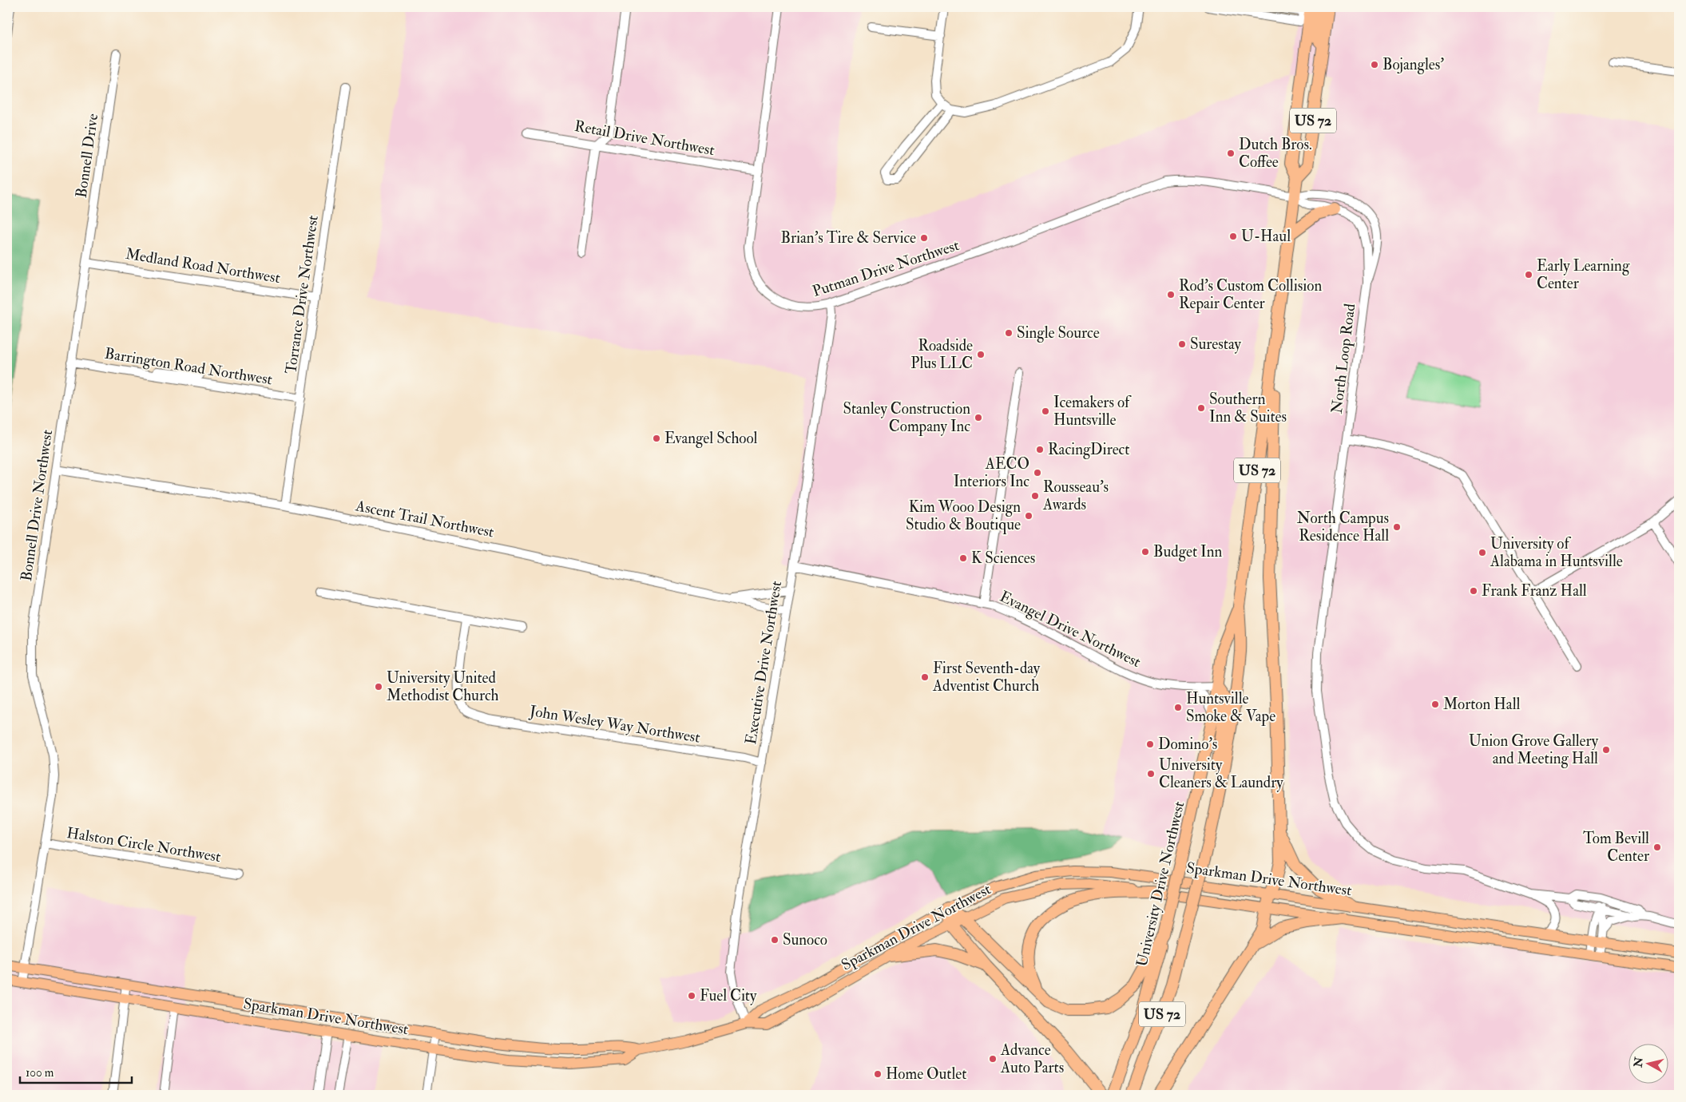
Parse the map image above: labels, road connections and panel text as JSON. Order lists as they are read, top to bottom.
{
  "streets": {
    "highway": ["US 72", "University Drive Northwest"],
    "main road": ["Sparkman Drive Northwest"],
    "street": [
      "Retail Drive Northwest",
      "Bonnell Drive",
      "Medland Road Northwest",
      "Putman Drive Northwest",
      "Torrance Drive Northwest",
      "North Loop Road",
      "Barrington Road Northwest",
      "Bonnell Drive Northwest",
      "Ascent Trail Northwest",
      "Evangel Drive Northwest",
      "Executive Drive Northwest",
      "John Wesley Way Northwest",
      "Halston Circle Northwest"
    ]
  },
  "crossings": [
    ["US 72", "Evangel Drive Northwest"],
    ["US 72", "University Drive Northwest"],
    ["Retail Drive Northwest", "Putman Drive Northwest"],
    ["Bonnell Drive", "Medland Road Northwest"],
    ["Bonnell Drive", "Bonnell Drive Northwest"],
    ["Medland Road Northwest", "Torrance Drive Northwest"],
    ["Medland Road Northwest", "Bonnell Drive Northwest"],
    ["Putman Drive Northwest", "North Loop Road"],
    ["Putman Drive Northwest", "Executive Drive Northwest"],
    ["Putman Drive Northwest", "University Drive Northwest"],
    ["Torrance Drive Northwest", "Barrington Road Northwest"],
    ["Torrance Drive Northwest", "Ascent Trail Northwest"],
    ["North Loop Road", "University Drive Northwest"],
    ["Barrington Road Northwest", "Bonnell Drive Northwest"],
    ["Bonnell Drive Northwest", "Ascent Trail Northwest"],
    ["Bonnell Drive Northwest", "Halston Circle Northwest"],
    ["Bonnell Drive Northwest", "Sparkman Drive Northwest"],
    ["Ascent Trail Northwest", "Executive Drive Northwest"],
    ["Evangel Drive Northwest", "Executive Drive Northwest"],
    ["Evangel Drive Northwest", "University Drive Northwest"],
    ["Executive Drive Northwest", "John Wesley Way Northwest"],
    ["Executive Drive Northwest", "Sparkman Drive Northwest"]
  ],
  "places": [
    "Bojangles'",
    "Dutch Bros. Coffee",
    "U-Haul",
    "Brian's Tire & Service",
    "Early Learning Center",
    "Rod's Custom Collision Repair Center",
    "Single Source",
    "Surestay",
    "Roadside Plus LLC",
    "Southern Inn & Suites",
    "Icemakers of Huntsville",
    "Stanley Construction Company Inc",
    "Evangel School",
    "RacingDirect",
    "AECO Interiors Inc",
    "Rousseau's Awards",
    "Kim Wooo Design Studio & Boutique",
    "North Campus Residence Hall",
    "Budget Inn",
    "University of Alabama in Huntsville",
    "K Sciences",
    "Frank Franz Hall",
    "First Seventh-day Adventist Church",
    "University United Methodist Church",
    "Morton Hall",
    "Huntsville Smoke & Vape",
    "Domino's",
    "Union Grove Gallery and Meeting Hall",
    "University Cleaners & Laundry",
    "Tom Bevill Center",
    "Sunoco",
    "Fuel City",
    "Advance Auto Parts",
    "Home Outlet"
  ],
  "scale_bar": "100 m",
  "north": "left"
}
